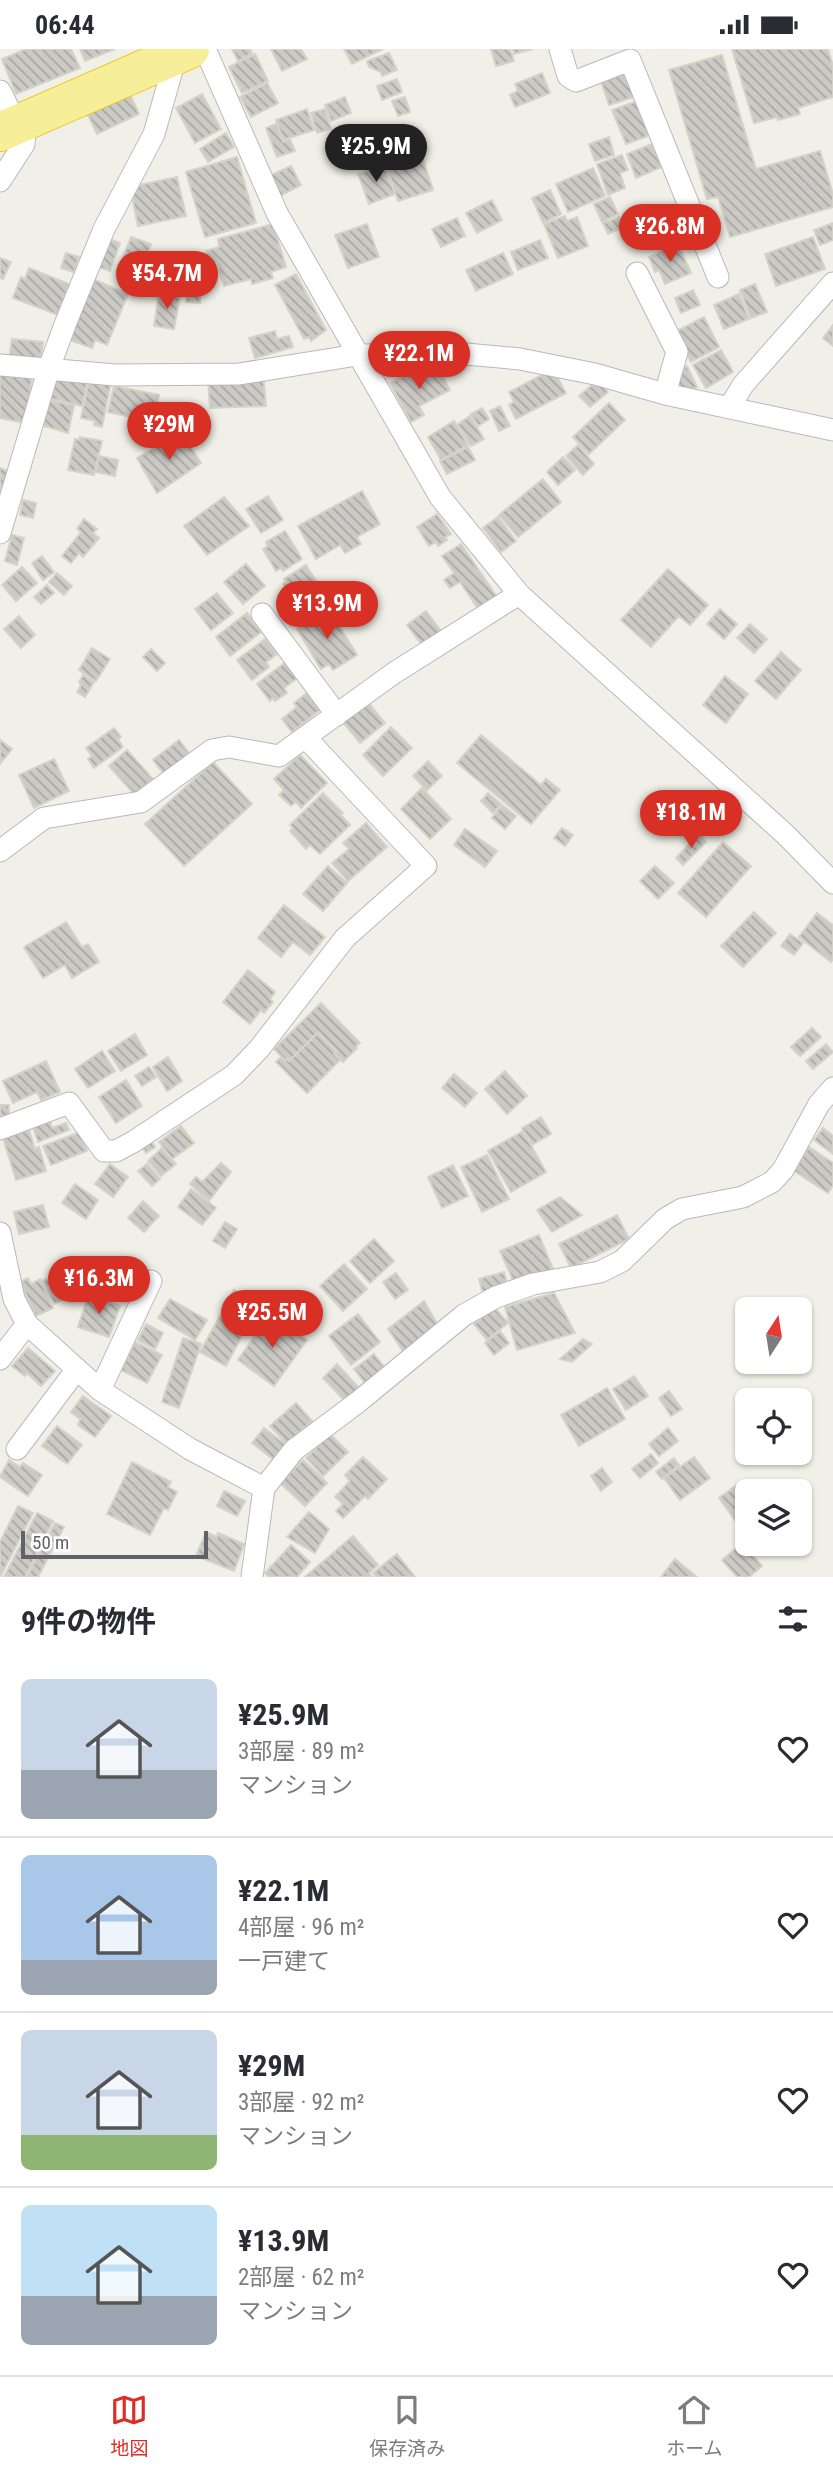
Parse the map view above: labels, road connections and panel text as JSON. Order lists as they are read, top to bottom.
{
  "scale_bar": "50 m",
  "north": "top",
  "page": {
    "status": "06:44",
    "price": [
      "¥25.9M",
      "¥26.8M",
      "¥54.7M",
      "¥22.1M",
      "¥29M",
      "¥13.9M",
      "¥18.1M",
      "¥16.3M",
      "¥25.5M"
    ],
    "scale": "50 m",
    "heading": "9件の物件",
    "list": [
      {
        "name": "¥25.9M",
        "note": "3部屋 · 89 m² · マンション"
      },
      {
        "name": "¥22.1M",
        "note": "4部屋 · 96 m² · 一戸建て"
      },
      {
        "name": "¥29M",
        "note": "3部屋 · 92 m² · マンション"
      },
      {
        "name": "¥13.9M",
        "note": "2部屋 · 62 m² · マンション"
      }
    ],
    "tabs": ["地図", "保存済み", "ホーム"]
  }
}
